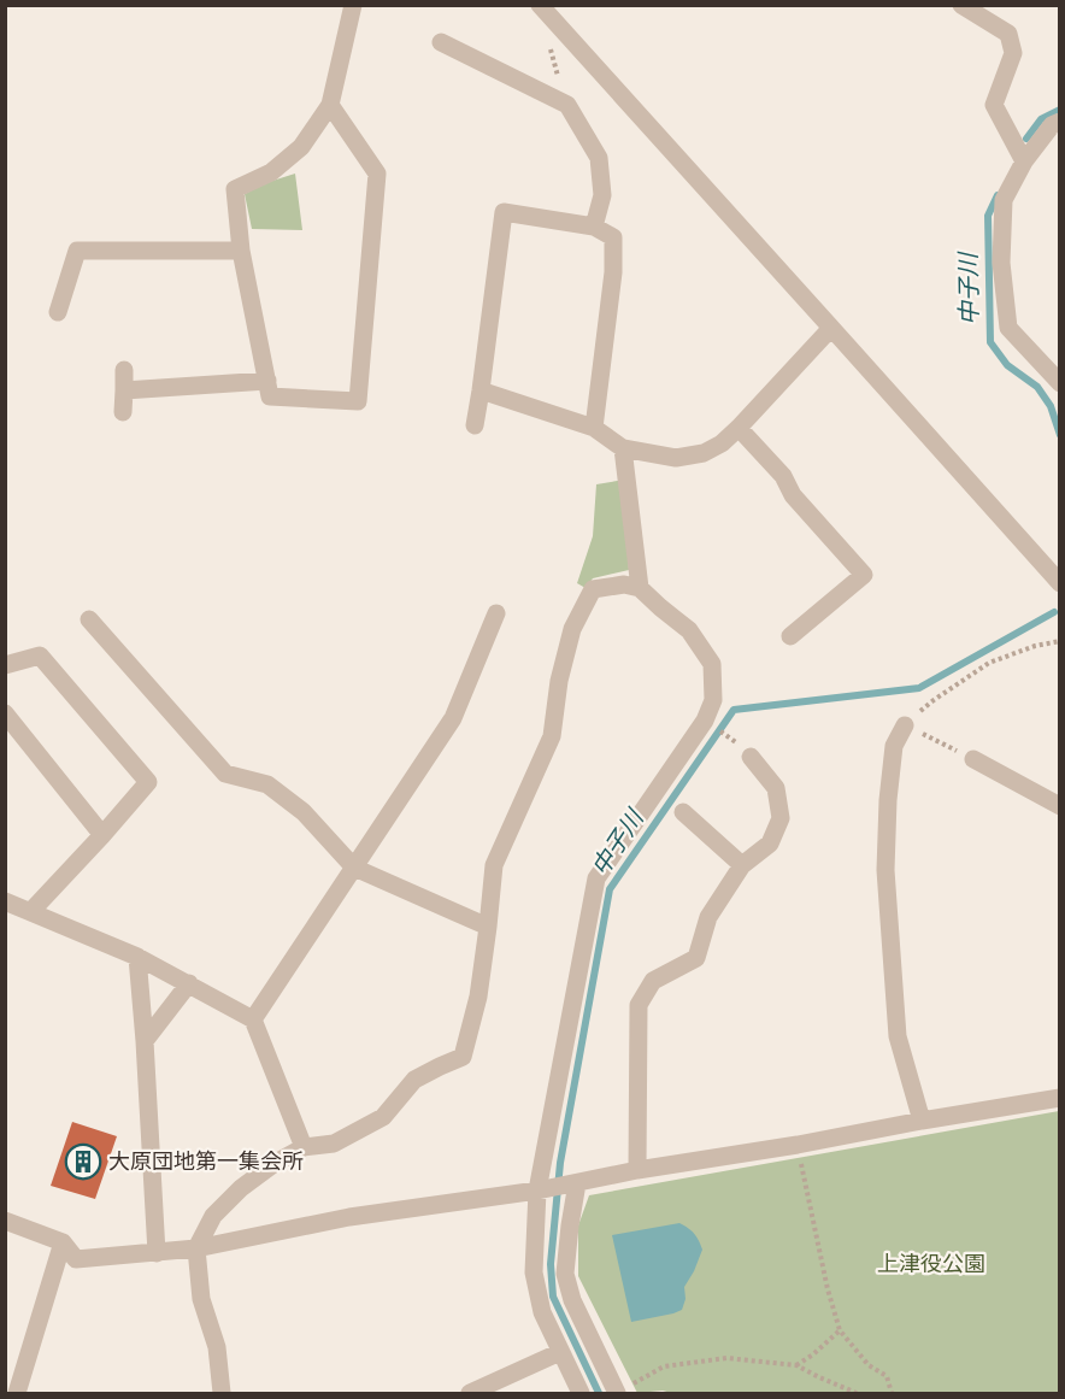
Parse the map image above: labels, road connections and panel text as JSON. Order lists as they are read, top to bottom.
{
  "water": ["中子川"],
  "parks": ["上津役公園"],
  "places": {
    "building": ["大原団地第一集会所"]
  }
}
